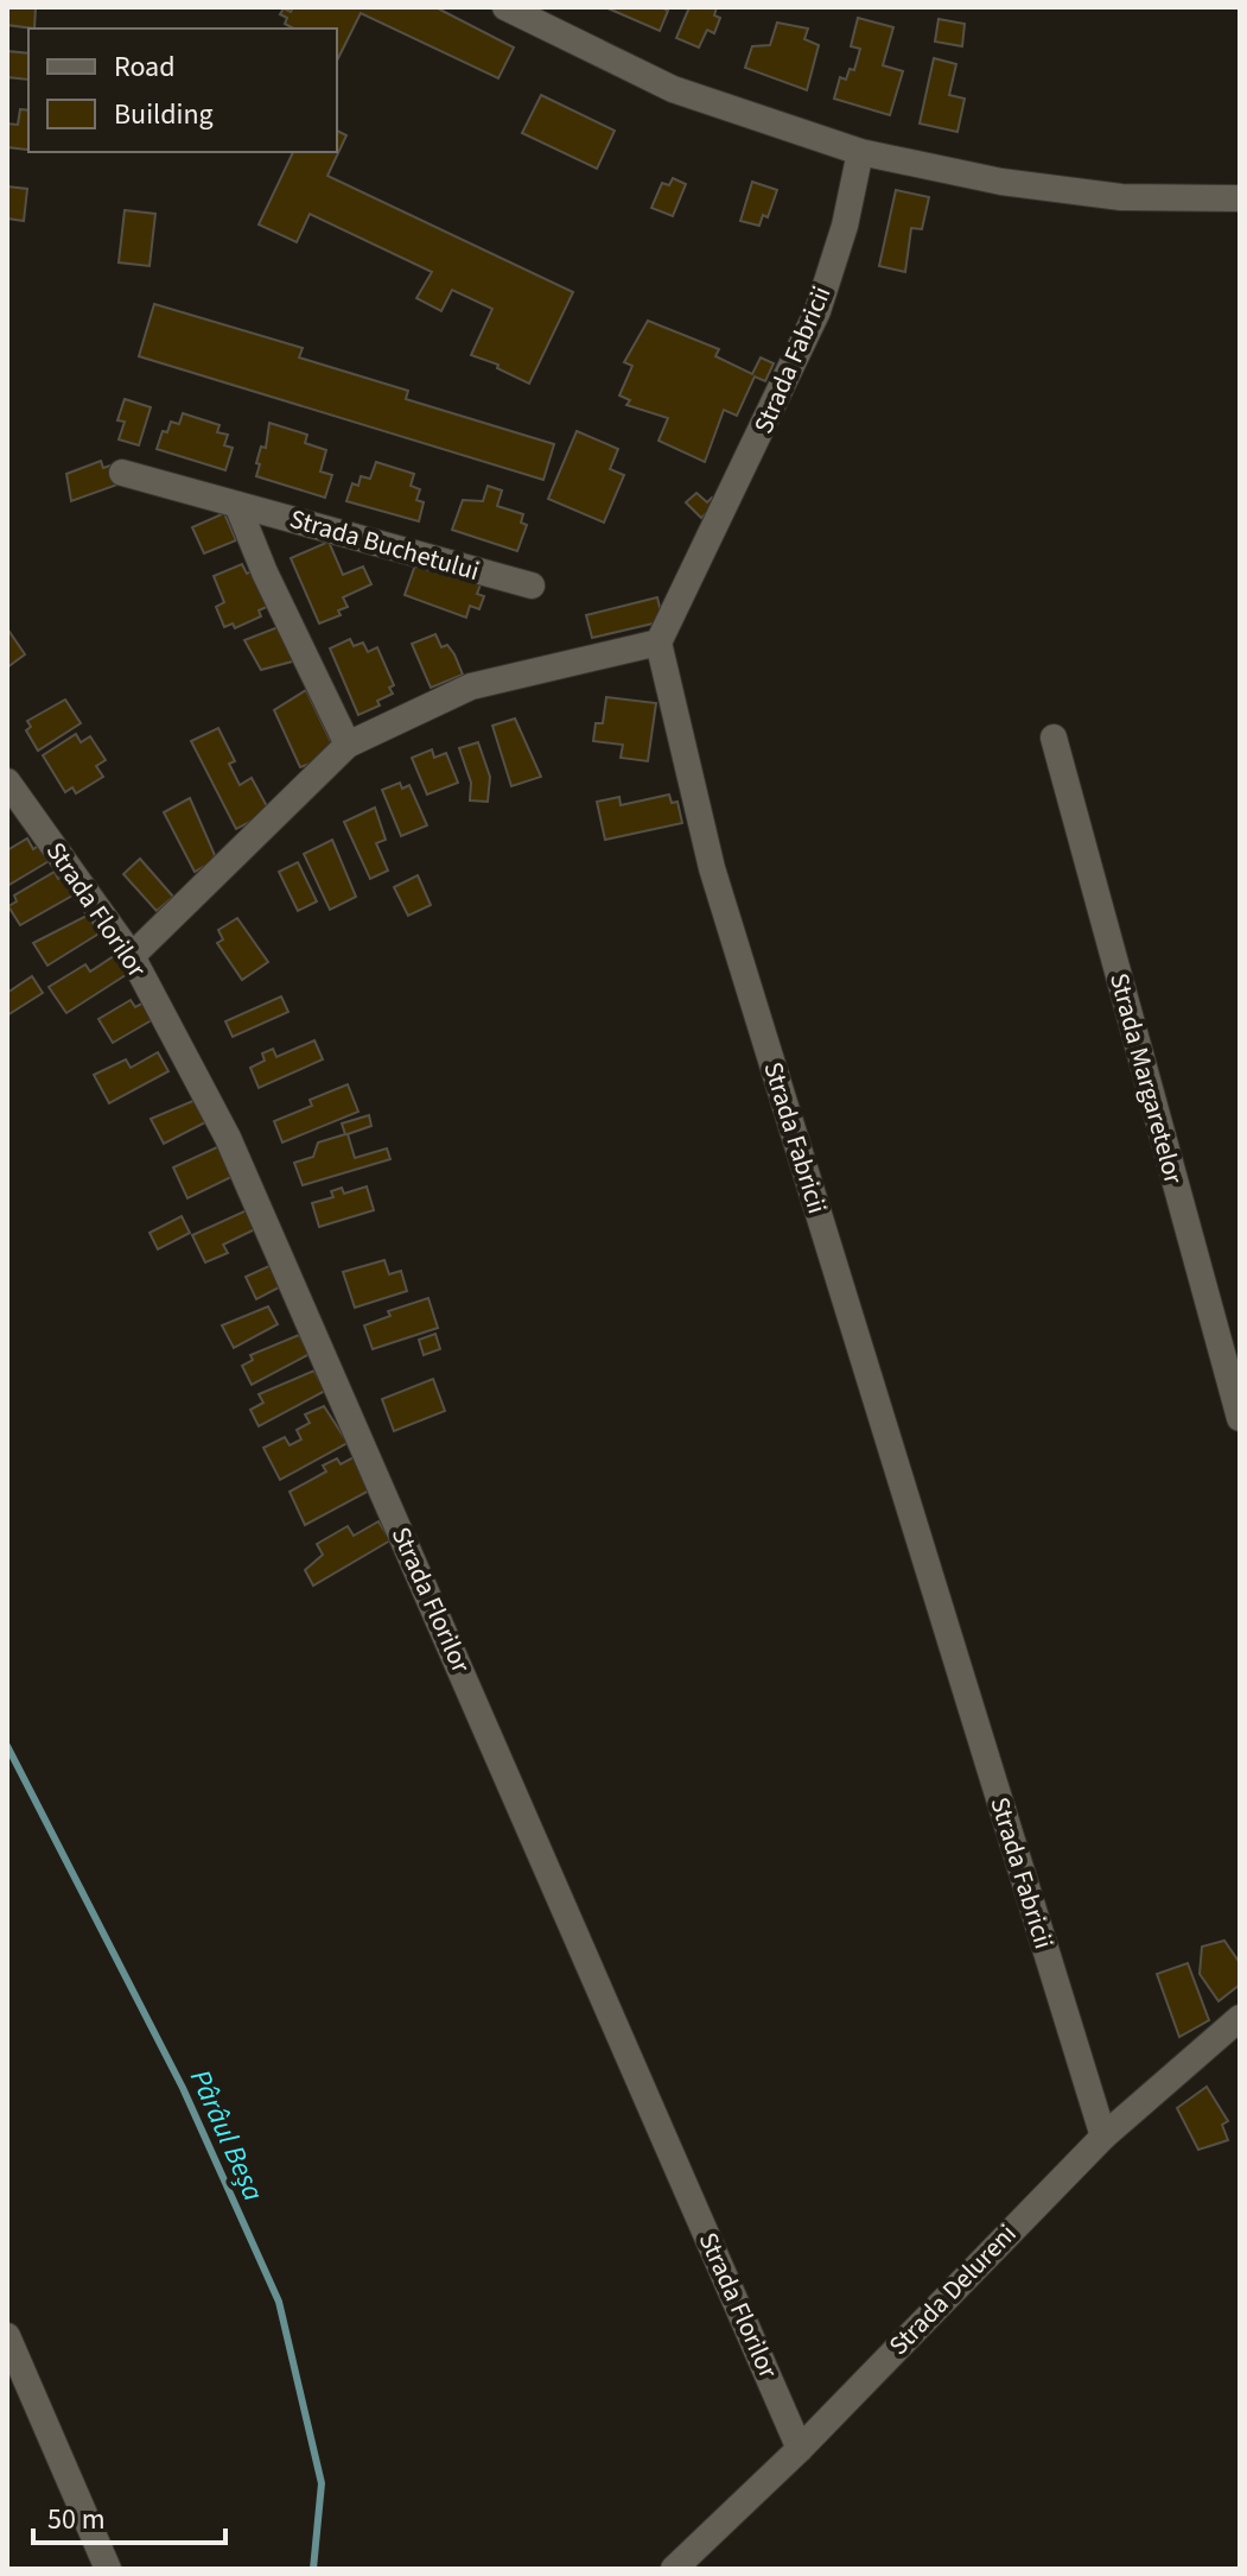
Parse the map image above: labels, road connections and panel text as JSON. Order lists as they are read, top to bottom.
{
  "streets": {
    "street": [
      "Strada Fabricii",
      "Strada Buchetului",
      "Strada Florilor",
      "Strada Margaretelor",
      "Strada Delureni"
    ]
  },
  "crossings": [
    ["Strada Fabricii", "Strada Delureni"],
    ["Strada Florilor", "Strada Delureni"]
  ],
  "water": ["Pârâul Beșa"],
  "legend": ["Road", "Building"],
  "scale_bar": "50 m"
}
